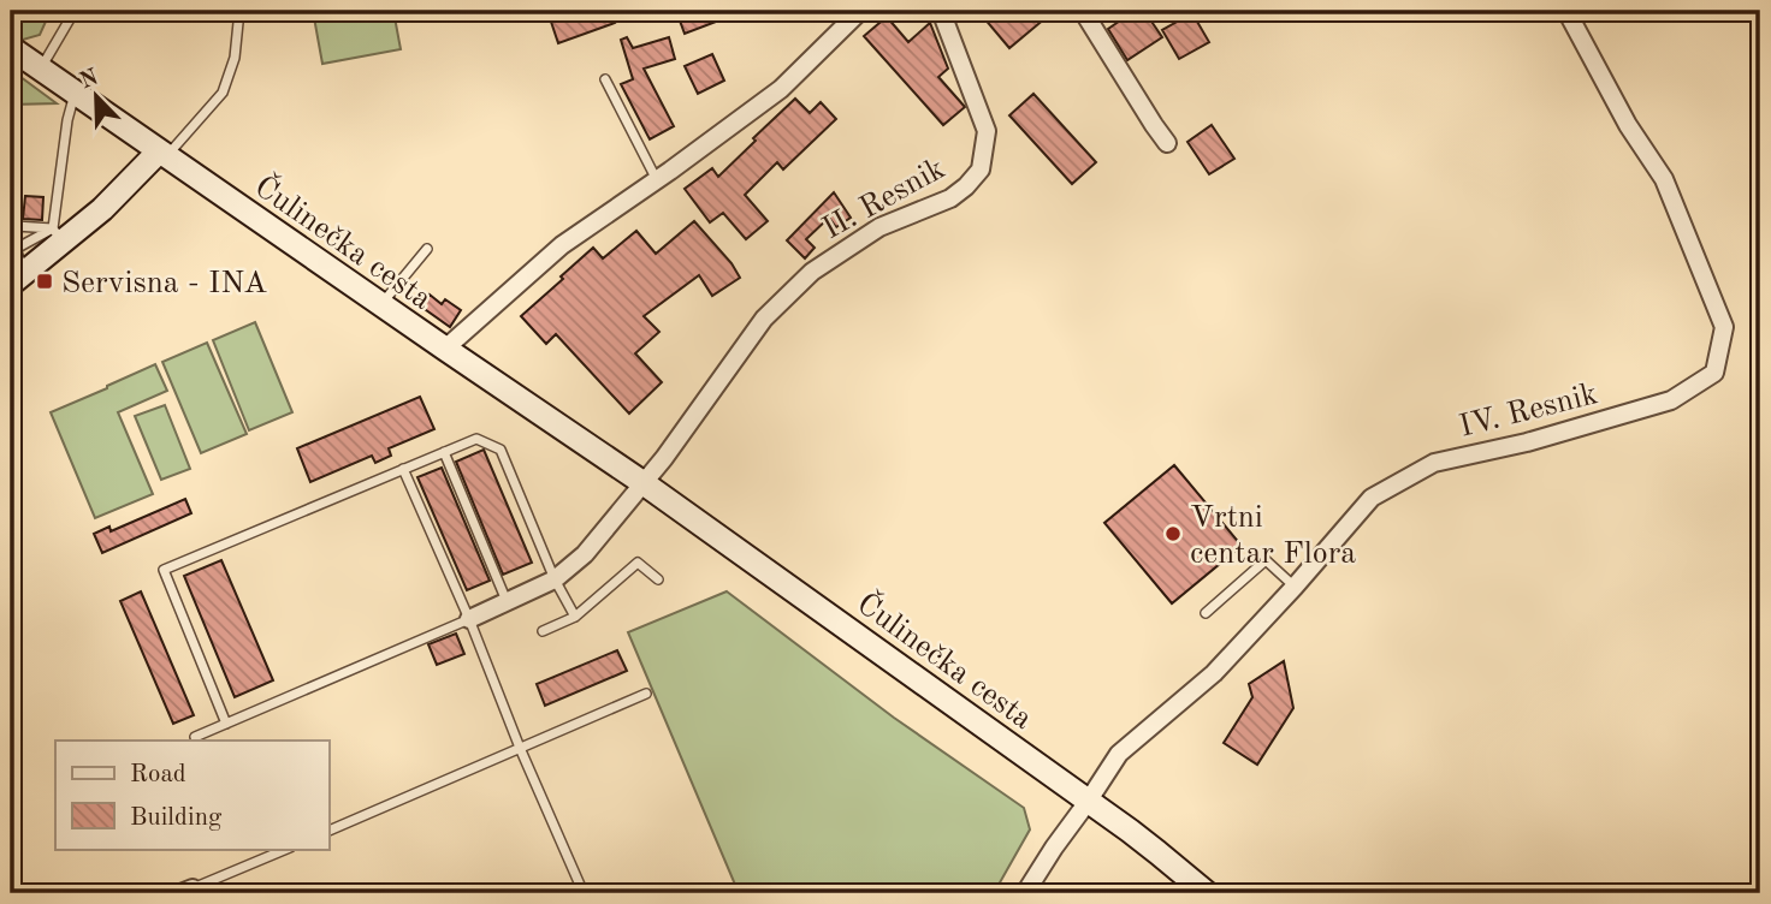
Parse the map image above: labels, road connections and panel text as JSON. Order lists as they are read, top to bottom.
{
  "streets": {
    "street": ["II. Resnik", "Čulinečka cesta", "IV. Resnik"]
  },
  "crossings": [
    ["II. Resnik", "Čulinečka cesta"],
    ["Čulinečka cesta", "IV. Resnik"]
  ],
  "places": {
    "transit": ["Servisna - INA"],
    "other": ["Vrtni centar Flora"]
  },
  "legend": ["Road", "Building"],
  "north": "top left"
}
